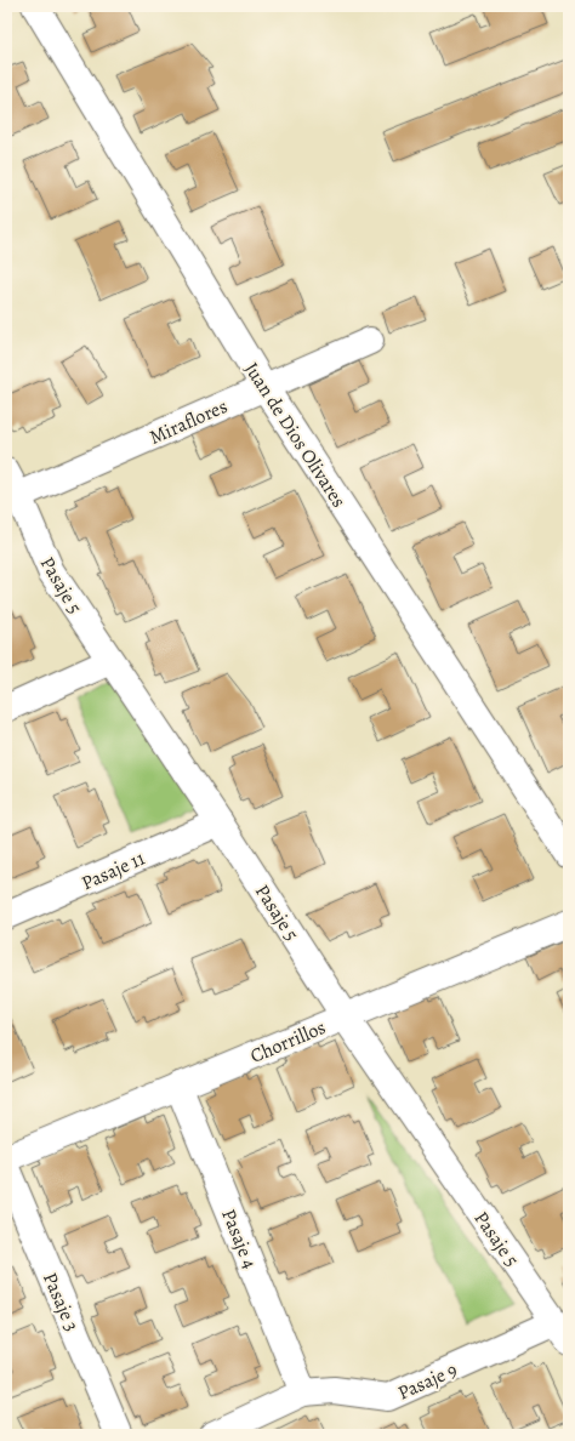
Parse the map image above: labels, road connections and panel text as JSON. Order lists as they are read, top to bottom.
{
  "streets": {
    "street": [
      "Miraflores",
      "Juan de Dios Olivares",
      "Pasaje 5",
      "Pasaje 11",
      "Chorrillos",
      "Pasaje 4",
      "Pasaje 3",
      "Pasaje 9"
    ]
  },
  "crossings": [
    ["Miraflores", "Juan de Dios Olivares"],
    ["Miraflores", "Pasaje 5"],
    ["Pasaje 5", "Pasaje 11"],
    ["Pasaje 5", "Chorrillos"],
    ["Pasaje 5", "Pasaje 9"],
    ["Chorrillos", "Pasaje 4"],
    ["Pasaje 4", "Pasaje 9"]
  ]
}
